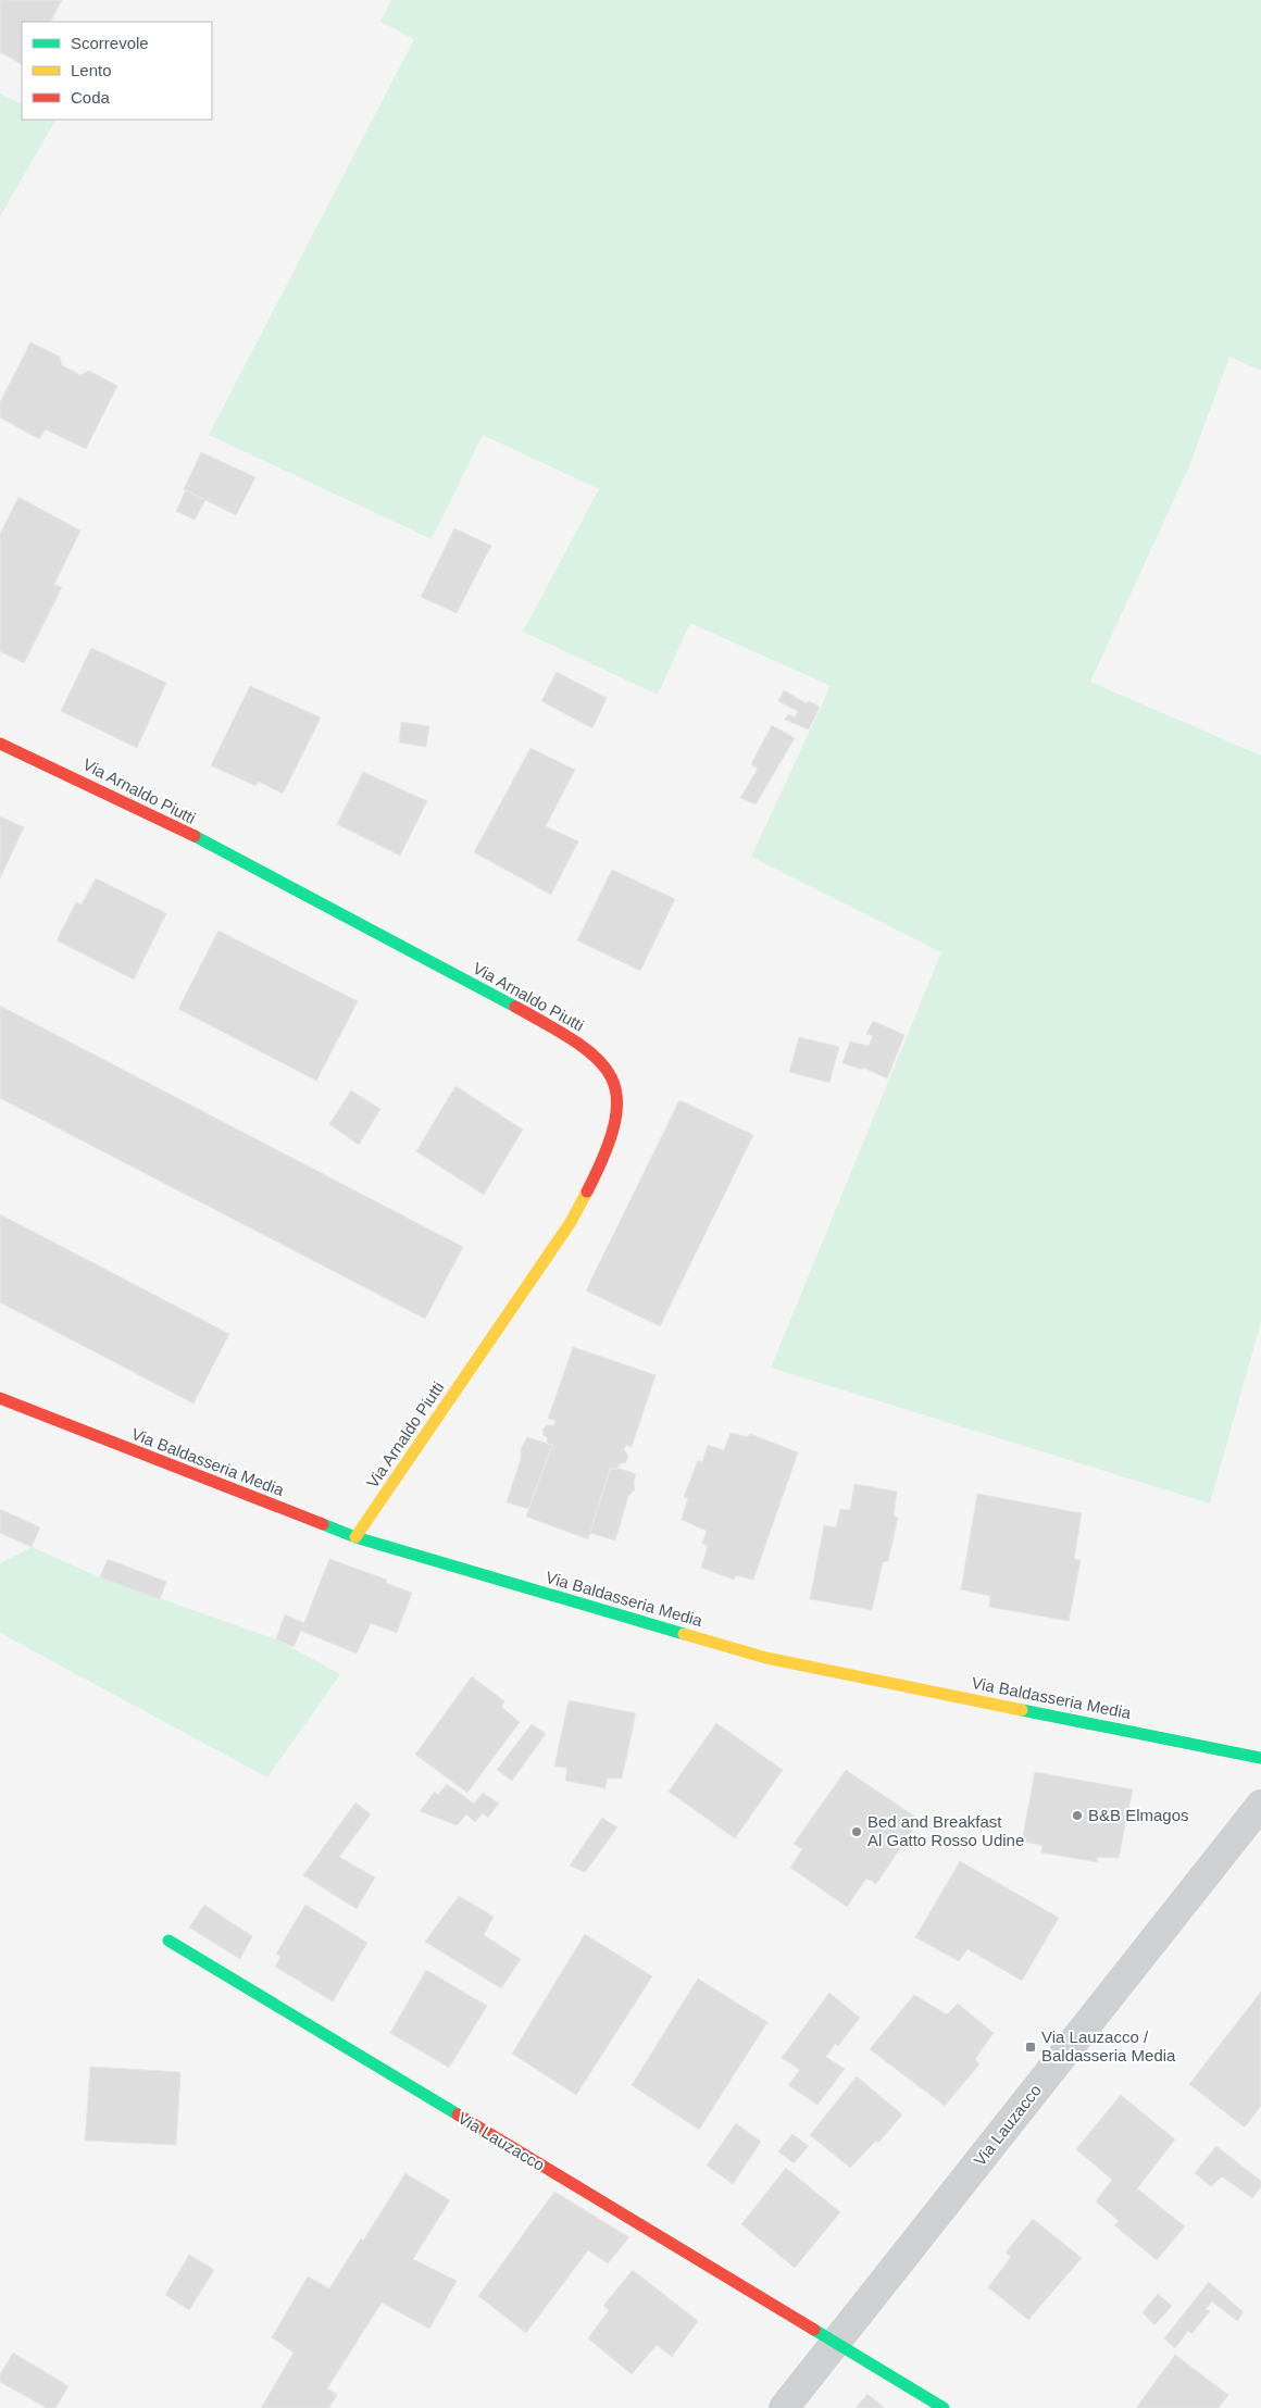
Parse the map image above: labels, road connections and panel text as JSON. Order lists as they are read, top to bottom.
{
  "streets": {
    "street": ["Via Arnaldo Piutti", "Via Baldasseria Media", "Via Lauzacco"]
  },
  "crossings": [
    ["Via Arnaldo Piutti", "Via Baldasseria Media"]
  ],
  "places": {
    "other": ["B&B Elmagos", "Bed and Breakfast Al Gatto Rosso Udine"],
    "transit": ["Via Lauzacco / Baldasseria Media"]
  },
  "legend": ["Scorrevole", "Lento", "Coda"]
}
